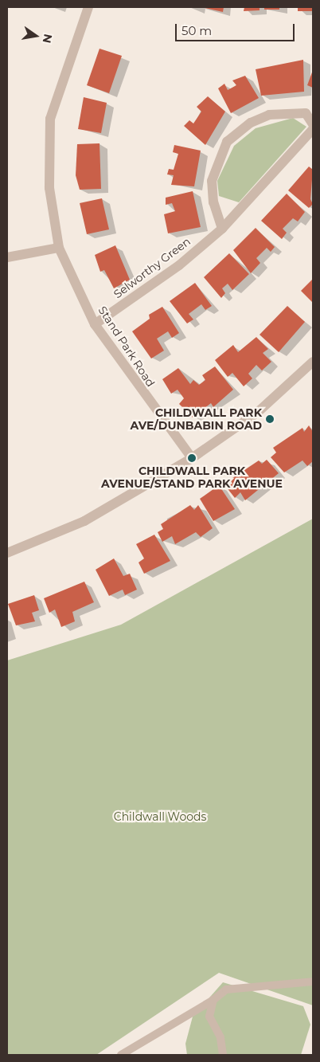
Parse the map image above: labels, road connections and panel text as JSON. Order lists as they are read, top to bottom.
{
  "streets": {
    "street": ["Selworthy Green", "Stand Park Road"]
  },
  "crossings": [
    ["Selworthy Green", "Stand Park Road"]
  ],
  "parks": ["Childwall Woods"],
  "places": ["CHILDWALL PARK AVE/DUNBABIN ROAD", "CHILDWALL PARK AVENUE/STAND PARK AVENUE"],
  "scale_bar": "50 m",
  "north": "right"
}
